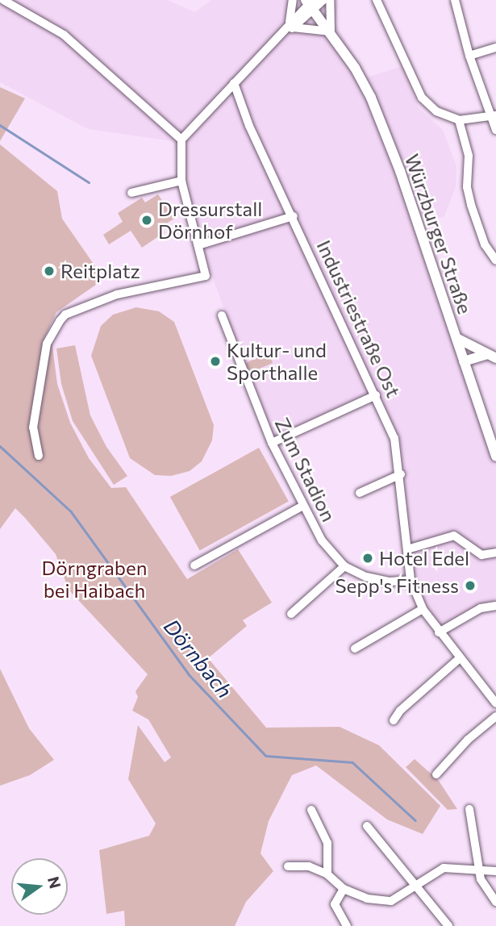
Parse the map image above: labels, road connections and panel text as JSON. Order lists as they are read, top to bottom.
{
  "streets": {
    "main road": ["Würzburger Straße"],
    "street": ["Industriestraße Ost", "Zum Stadion"]
  },
  "crossings": [
    ["Industriestraße Ost", "Zum Stadion"]
  ],
  "water": ["Dörnbach"],
  "parks": ["Dörngraben bei Haibach"],
  "places": [
    "Dressurstall Dörnhof",
    "Reitplatz",
    "Kultur- und Sporthalle",
    "Hotel Edel",
    "Sepp's Fitness"
  ],
  "north": "right"
}
